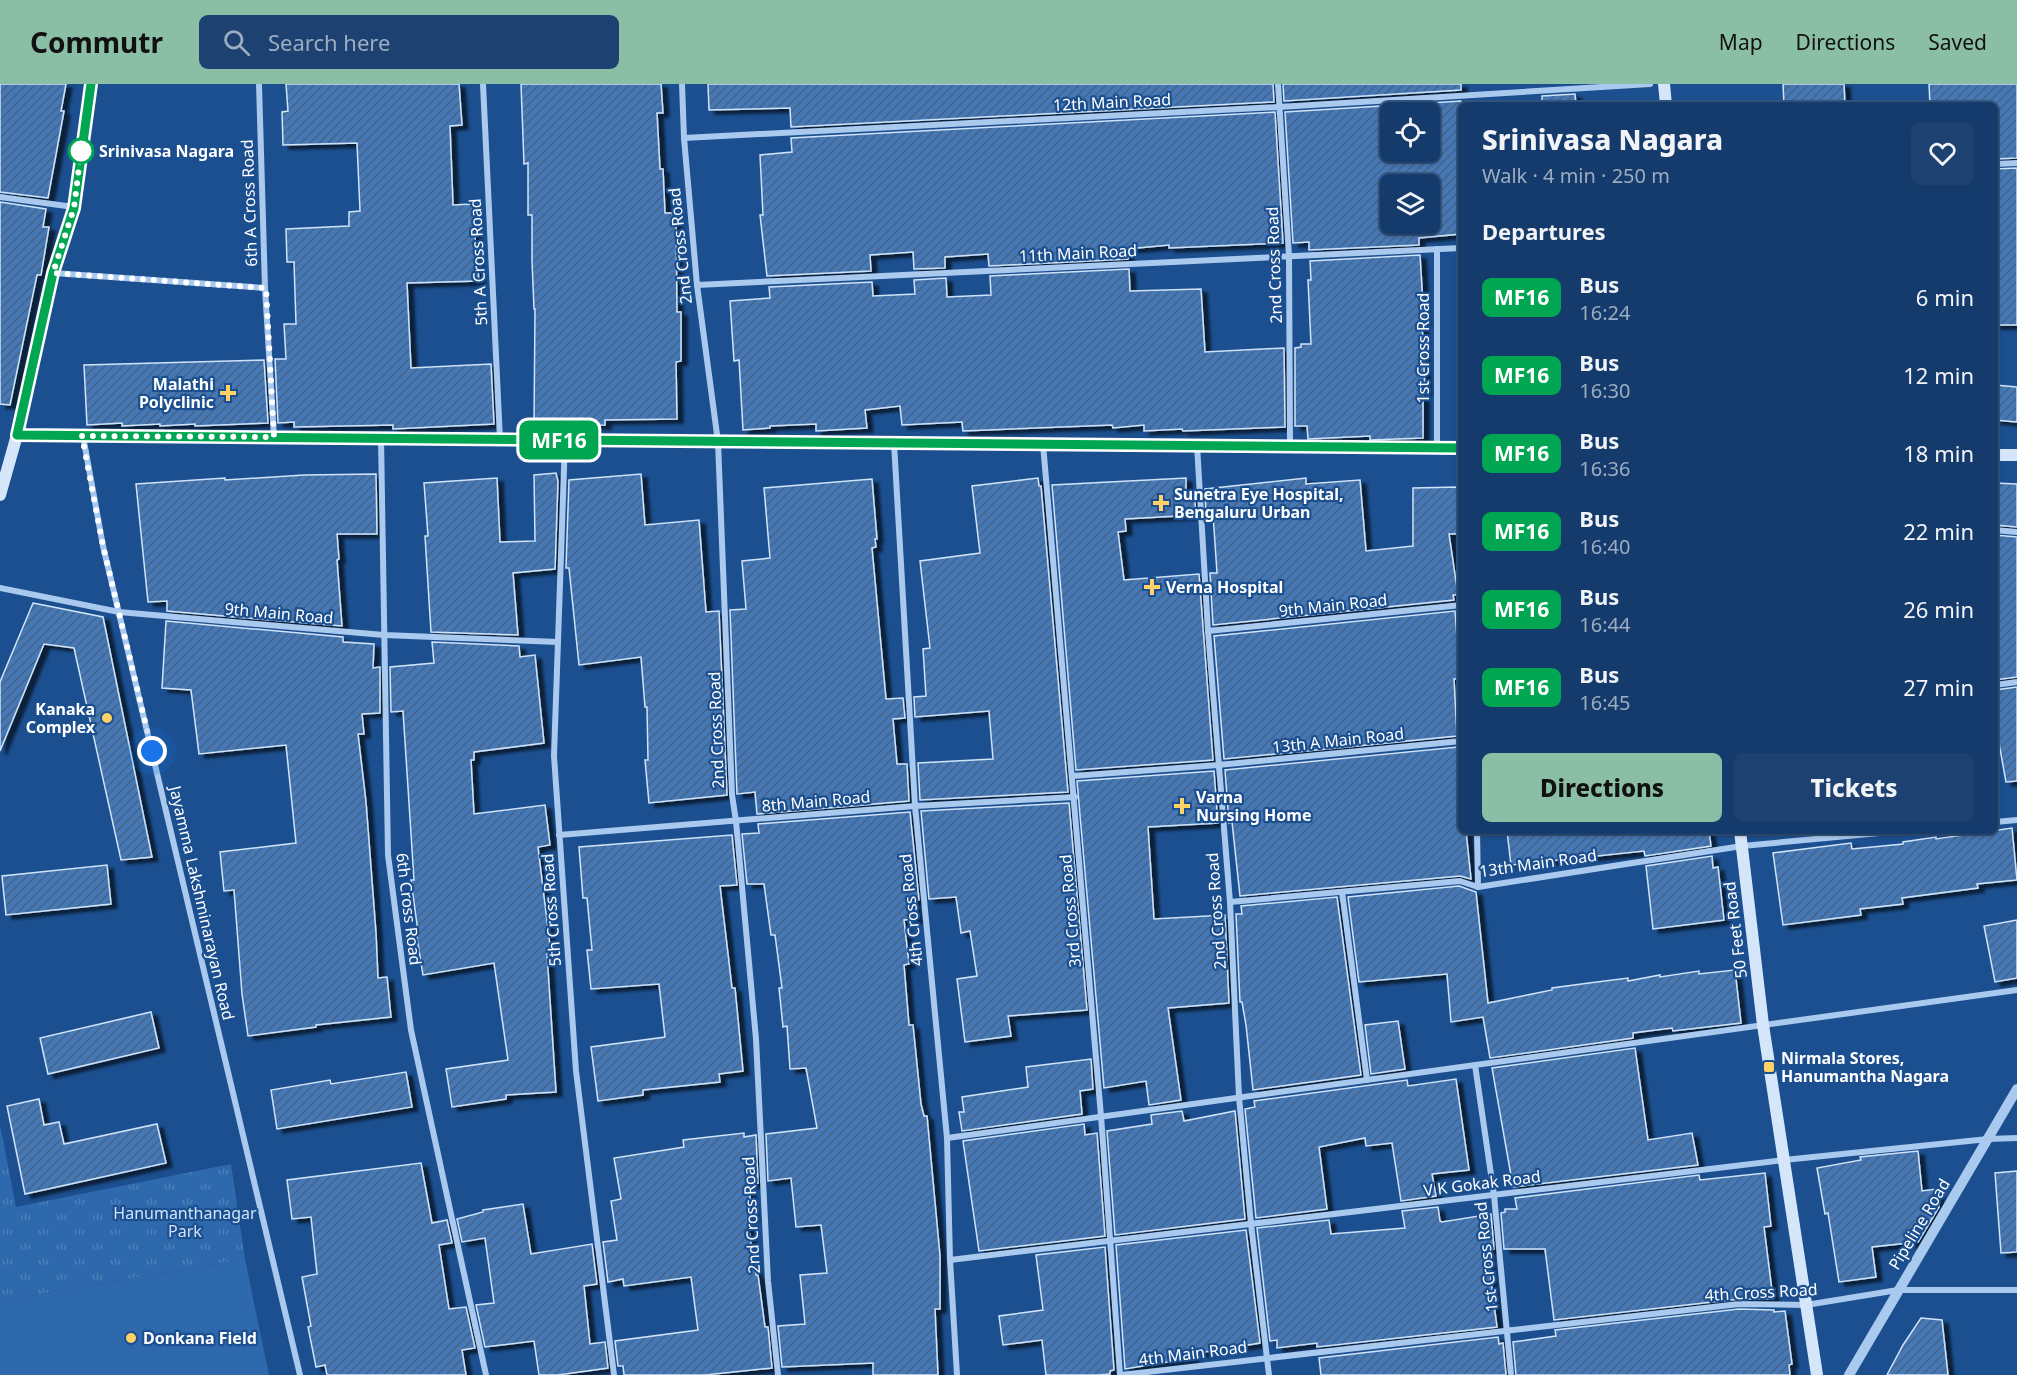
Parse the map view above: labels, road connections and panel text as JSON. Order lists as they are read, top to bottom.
{
  "streets": {
    "main road": ["50 Feet Road"],
    "street": [
      "12th Main Road",
      "6th A Cross Road",
      "2nd Cross Road",
      "11th Main Road",
      "5th A Cross Road",
      "1st Cross Road",
      "9th Main Road",
      "13th A Main Road",
      "8th Main Road",
      "13th Main Road",
      "Jayamma Lakshminarayan Road",
      "6th Cross Road",
      "5th Cross Road",
      "4th Cross Road",
      "3rd Cross Road",
      "V K Gokak Road",
      "Pipeline Road",
      "4th Main Road"
    ]
  },
  "crossings": [
    ["12th Main Road", "2nd Cross Road"],
    ["2nd Cross Road", "11th Main Road"],
    ["2nd Cross Road", "9th Main Road"],
    ["2nd Cross Road", "13th A Main Road"],
    ["2nd Cross Road", "8th Main Road"],
    ["2nd Cross Road", "13th Main Road"],
    ["2nd Cross Road", "4th Cross Road"],
    ["2nd Cross Road", "V K Gokak Road"],
    ["2nd Cross Road", "4th Main Road"],
    ["11th Main Road", "1st Cross Road"],
    ["1st Cross Road", "4th Cross Road"],
    ["1st Cross Road", "V K Gokak Road"],
    ["9th Main Road", "Jayamma Lakshminarayan Road"],
    ["9th Main Road", "6th Cross Road"],
    ["9th Main Road", "5th Cross Road"],
    ["13th A Main Road", "3rd Cross Road"],
    ["8th Main Road", "5th Cross Road"],
    ["8th Main Road", "4th Cross Road"],
    ["8th Main Road", "3rd Cross Road"],
    ["13th Main Road", "50 Feet Road"],
    ["4th Cross Road", "50 Feet Road"],
    ["4th Cross Road", "V K Gokak Road"],
    ["4th Cross Road", "Pipeline Road"],
    ["4th Cross Road", "4th Main Road"],
    ["3rd Cross Road", "V K Gokak Road"],
    ["3rd Cross Road", "4th Main Road"],
    ["50 Feet Road", "V K Gokak Road"],
    ["V K Gokak Road", "Pipeline Road"]
  ],
  "parks": ["Hanumanthanagar Park"],
  "places": {
    "other": ["Srinivasa Nagara", "Kanaka Complex", "Donkana Field"],
    "health": [
      "Malathi Polyclinic",
      "Sunetra Eye Hospital, Bengaluru Urban",
      "Verna Hospital",
      "Varna Nursing Home"
    ],
    "transit": ["Nirmala Stores, Hanumantha Nagara"]
  },
  "lines": ["bus line MF16"],
  "page": {
    "header": "Commutr",
    "search": "Search here",
    "nav": ["Map", "Directions", "Saved"],
    "on_map": "MF16",
    "heading": [
      ["Srinivasa Nagara", "Walk · 4 min · 250 m"],
      "Departures"
    ],
    "list": [
      {
        "mark": "MF16",
        "name": "Bus",
        "note": "16:24",
        "value": "6 min"
      },
      {
        "mark": "MF16",
        "name": "Bus",
        "note": "16:30",
        "value": "12 min"
      },
      {
        "mark": "MF16",
        "name": "Bus",
        "note": "16:36",
        "value": "18 min"
      },
      {
        "mark": "MF16",
        "name": "Bus",
        "note": "16:40",
        "value": "22 min"
      },
      {
        "mark": "MF16",
        "name": "Bus",
        "note": "16:44",
        "value": "26 min"
      },
      {
        "mark": "MF16",
        "name": "Bus",
        "note": "16:45",
        "value": "27 min"
      }
    ],
    "buttons": ["Directions", "Tickets"]
  }
}
